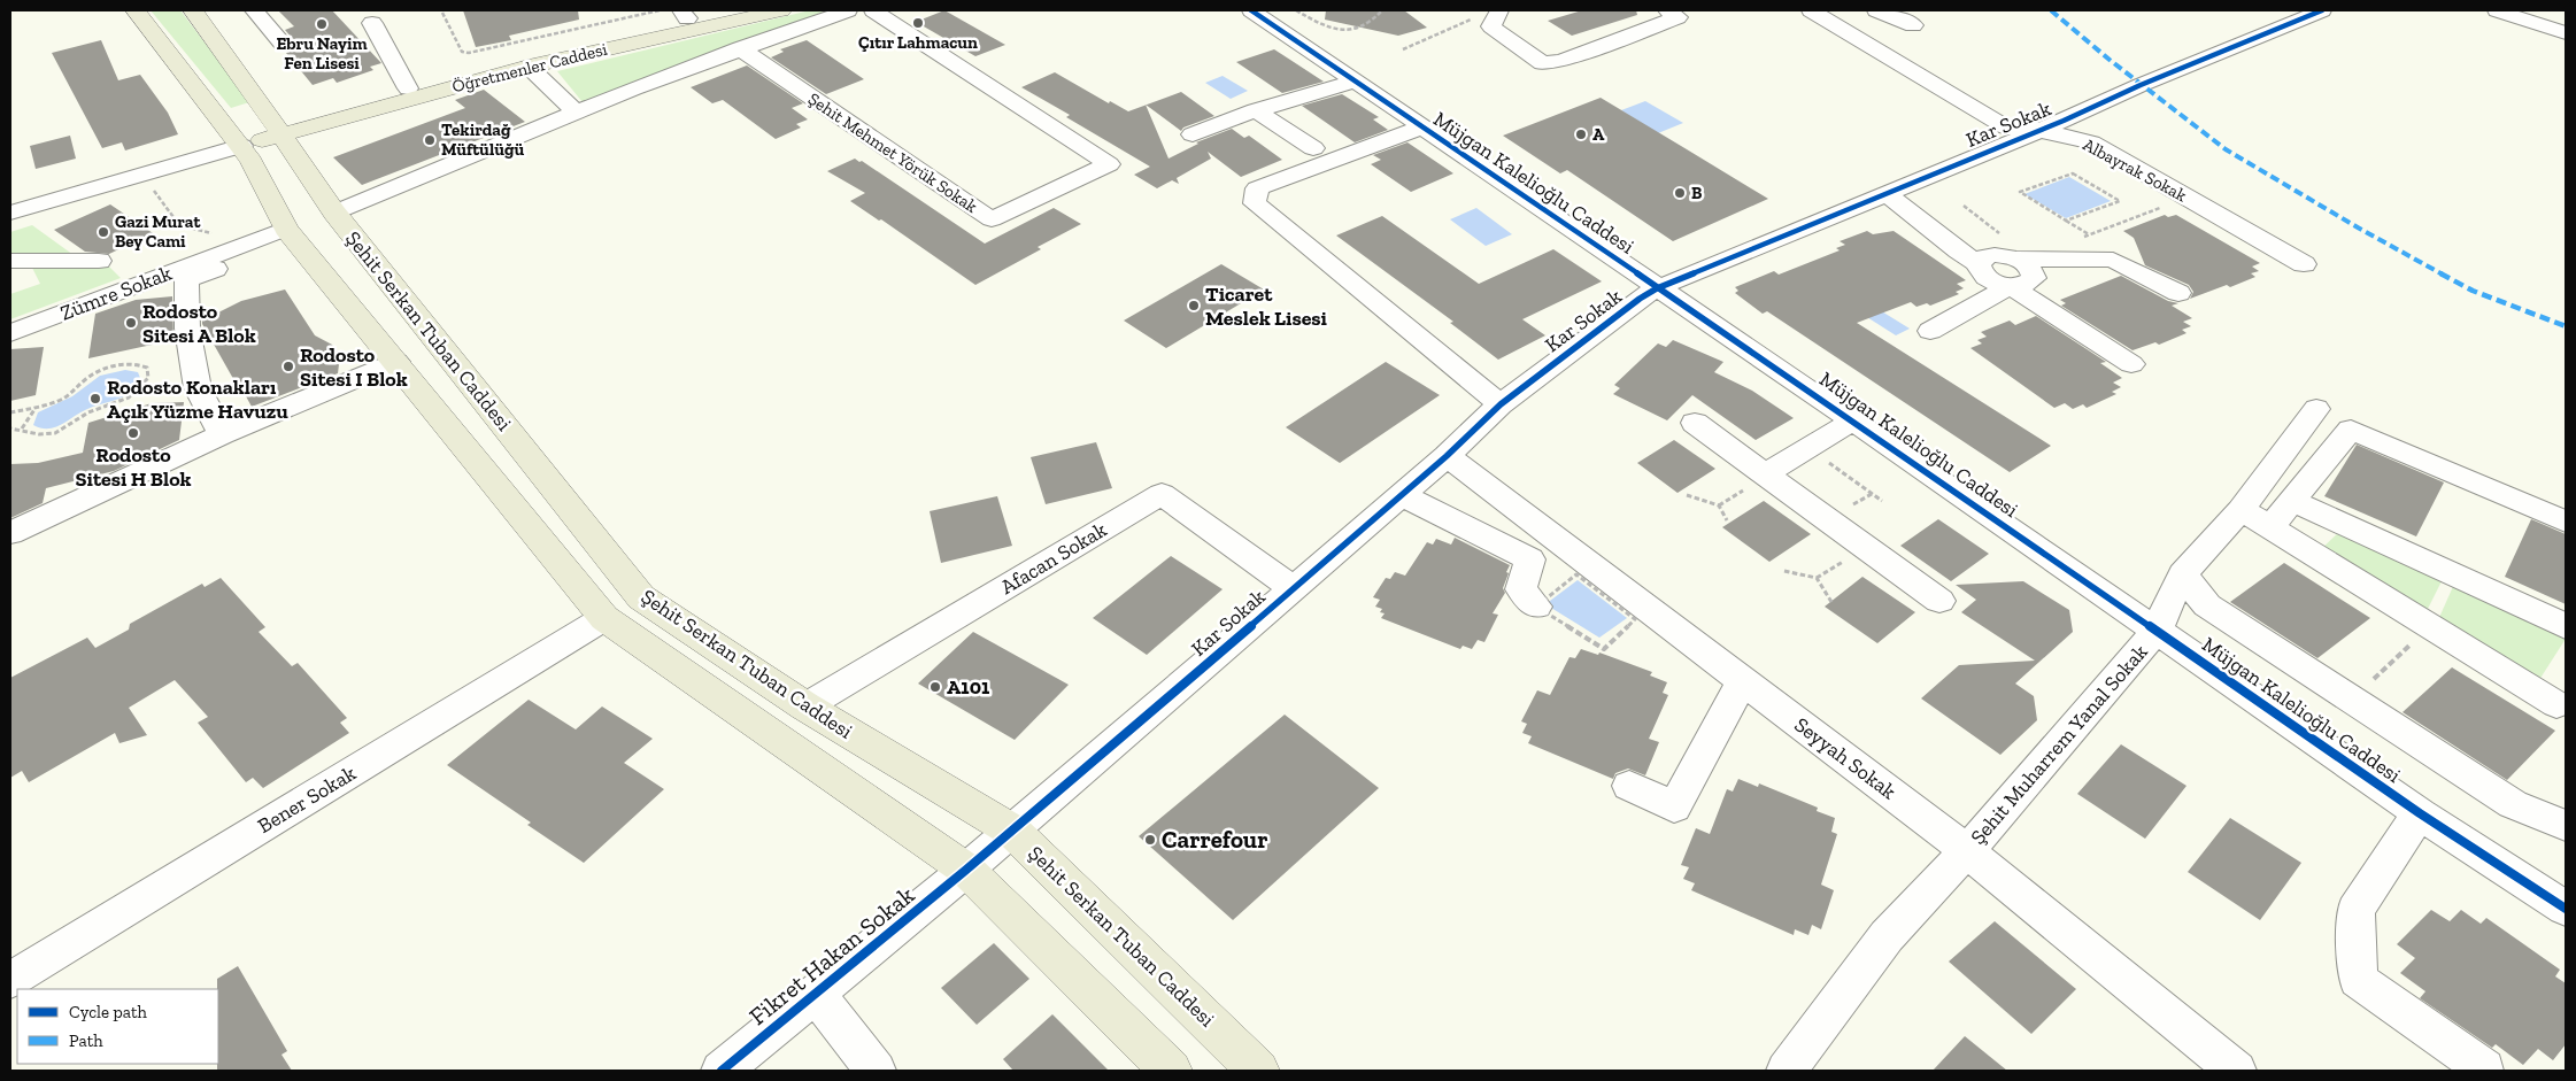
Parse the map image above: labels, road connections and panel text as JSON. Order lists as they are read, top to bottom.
{
  "streets": {
    "main road": ["Öğretmenler Caddesi", "Şehit Serkan Tuban Caddesi"],
    "street": [
      "Kar Sokak",
      "Şehit Mehmet Yörük Sokak",
      "Albayrak Sokak",
      "Müjgan Kalelioğlu Caddesi",
      "Zümre Sokak",
      "Afacan Sokak",
      "Şehit Muharrem Yanal Sokak",
      "Seyyah Sokak",
      "Bener Sokak",
      "Fikret Hakan Sokak"
    ]
  },
  "crossings": [
    ["Öğretmenler Caddesi", "Şehit Serkan Tuban Caddesi"],
    ["Kar Sokak", "Albayrak Sokak"],
    ["Kar Sokak", "Müjgan Kalelioğlu Caddesi"],
    ["Kar Sokak", "Şehit Serkan Tuban Caddesi"],
    ["Kar Sokak", "Afacan Sokak"],
    ["Kar Sokak", "Seyyah Sokak"],
    ["Kar Sokak", "Fikret Hakan Sokak"],
    ["Müjgan Kalelioğlu Caddesi", "Şehit Muharrem Yanal Sokak"],
    ["Zümre Sokak", "Şehit Serkan Tuban Caddesi"],
    ["Şehit Serkan Tuban Caddesi", "Afacan Sokak"],
    ["Şehit Serkan Tuban Caddesi", "Bener Sokak"],
    ["Şehit Serkan Tuban Caddesi", "Fikret Hakan Sokak"],
    ["Şehit Muharrem Yanal Sokak", "Seyyah Sokak"]
  ],
  "places": [
    "Çıtır Lahmacun",
    "Ebru Nayim Fen Lisesi",
    "A",
    "Tekirdağ Müftülüğü",
    "B",
    "Gazi Murat Bey Cami",
    "Ticaret Meslek Lisesi",
    "Rodosto Sitesi A Blok",
    "Rodosto Sitesi I Blok",
    "Rodosto Konakları Açık Yüzme Havuzu",
    "Rodosto Sitesi H Blok",
    "A101",
    "Carrefour"
  ],
  "legend": ["Cycle path", "Path"]
}
